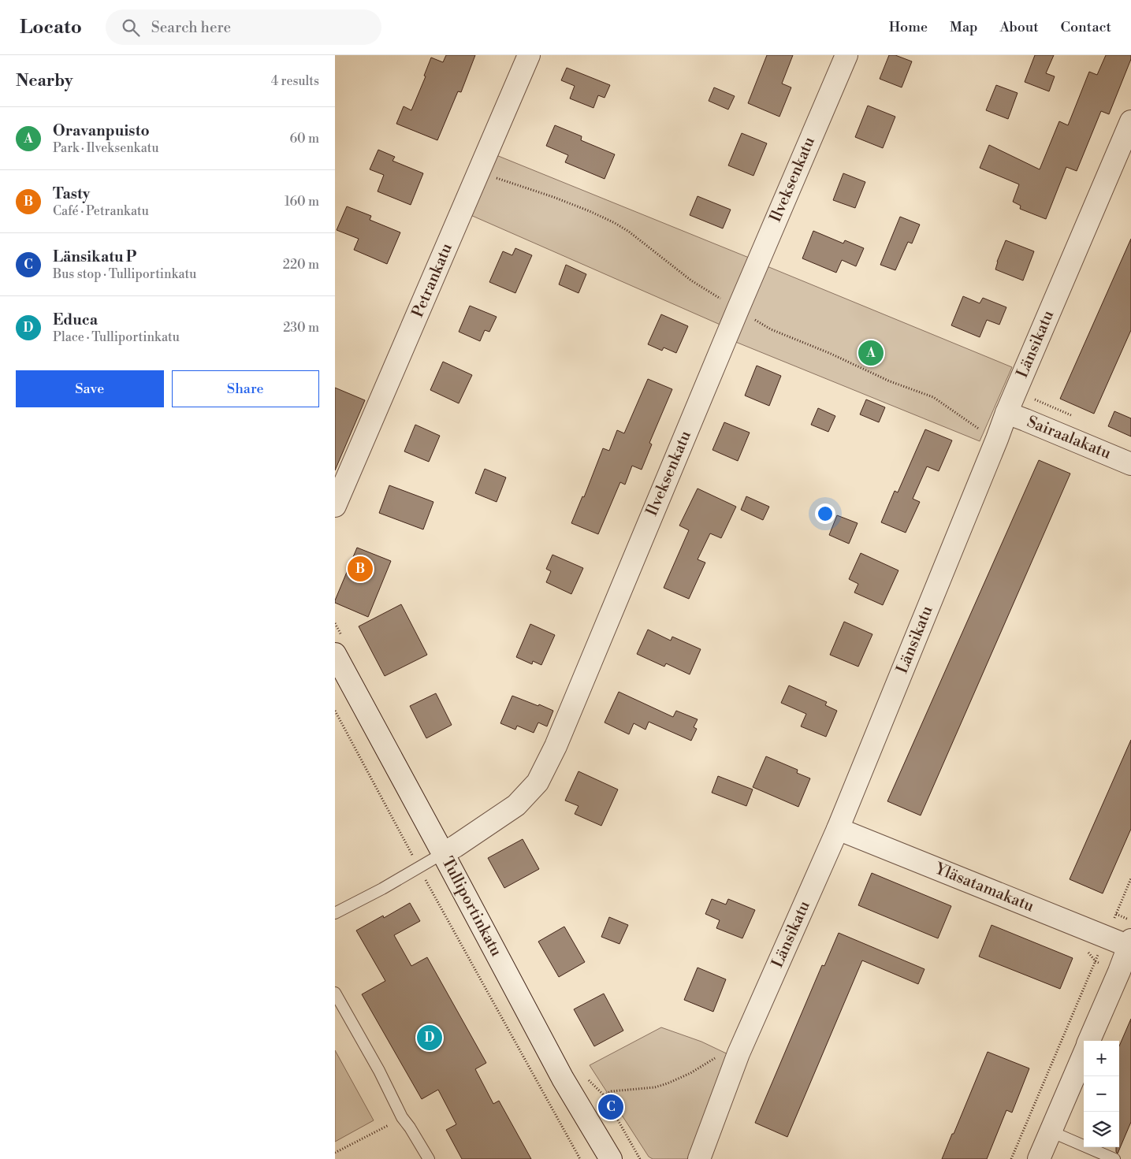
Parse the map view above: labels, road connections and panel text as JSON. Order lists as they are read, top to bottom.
{
  "streets": {
    "street": [
      "Ilveksenkatu",
      "Petrankatu",
      "Länsikatu",
      "Sairaalakatu",
      "Yläsatamakatu",
      "Tulliportinkatu"
    ]
  },
  "crossings": [
    ["Ilveksenkatu", "Tulliportinkatu"],
    ["Länsikatu", "Sairaalakatu"],
    ["Länsikatu", "Yläsatamakatu"]
  ],
  "page": {
    "header": "Locato",
    "search": "Search here",
    "nav": [
      "Home",
      "Map",
      "About",
      "Contact"
    ],
    "heading": ["Nearby", "4 results"],
    "list": [
      {
        "mark": "A",
        "name": "Oravanpuisto",
        "note": "Park · Ilveksenkatu",
        "value": "60 m"
      },
      {
        "mark": "B",
        "name": "Tasty",
        "note": "Café · Petrankatu",
        "value": "160 m"
      },
      {
        "mark": "C",
        "name": "Länsikatu P",
        "note": "Bus stop · Tulliportinkatu",
        "value": "220 m"
      },
      {
        "mark": "D",
        "name": "Educa",
        "note": "Place · Tulliportinkatu",
        "value": "230 m"
      }
    ],
    "pins": [
      "A",
      "B",
      "D",
      "C"
    ],
    "buttons": ["Save", "Share"],
    "map_buttons": ["+", "−"]
  }
}
